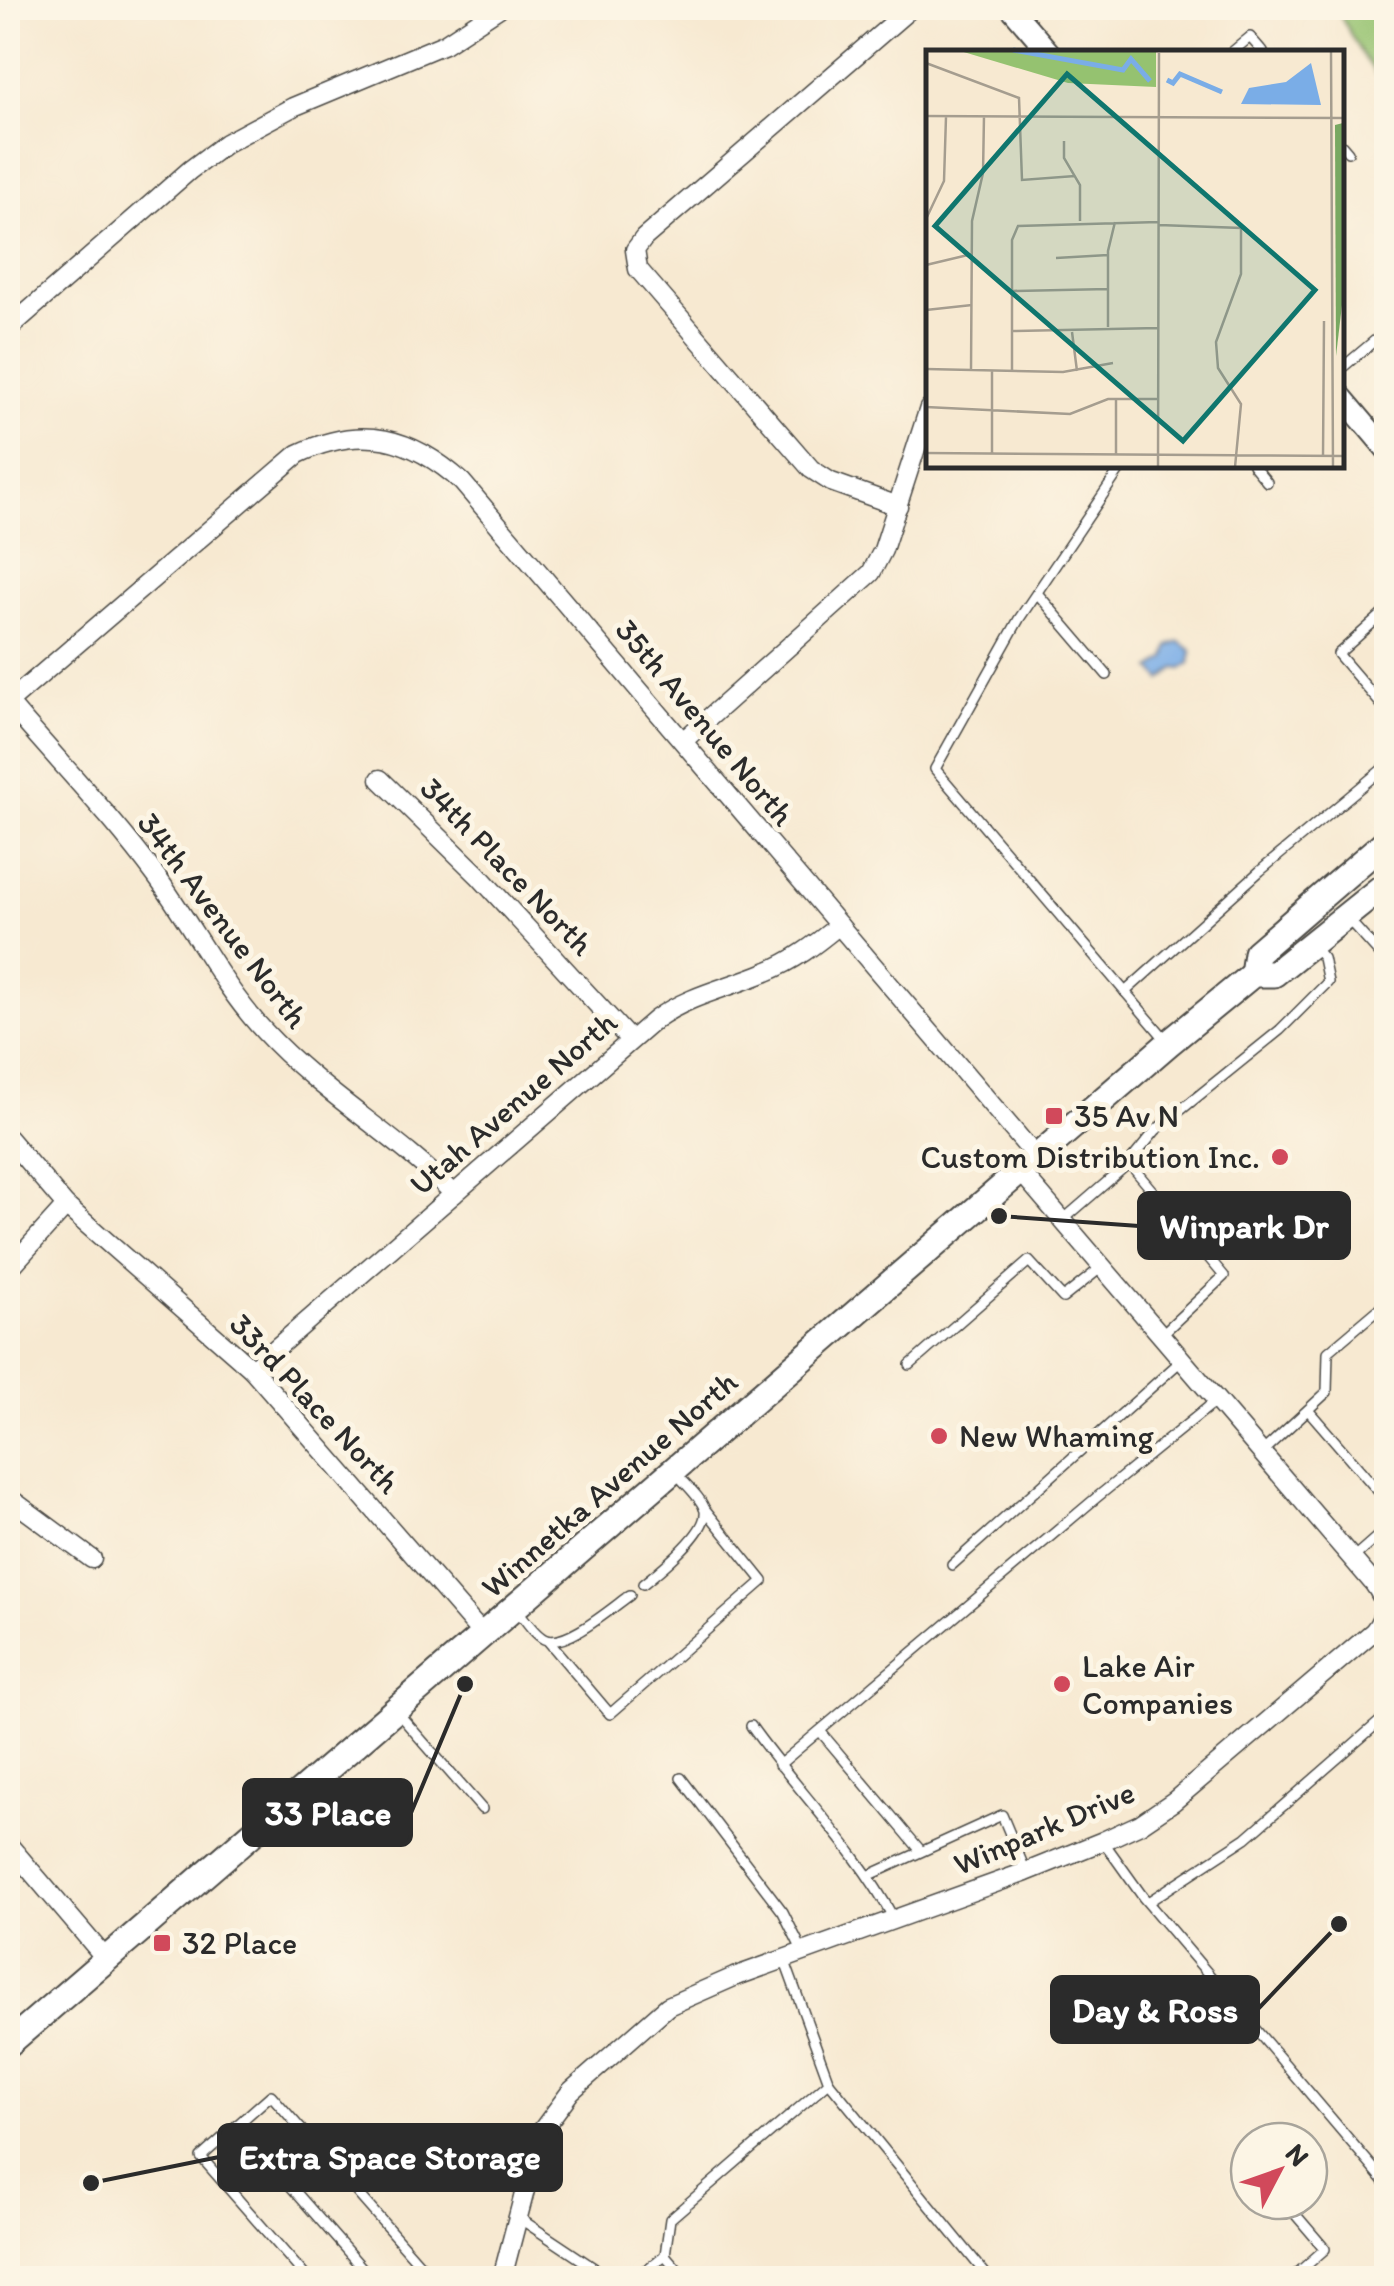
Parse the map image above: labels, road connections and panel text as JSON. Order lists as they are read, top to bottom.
{
  "streets": {
    "main road": ["Winnetka Avenue North"],
    "street": [
      "35th Avenue North",
      "34th Place North",
      "34th Avenue North",
      "Utah Avenue North",
      "33rd Place North",
      "Winpark Drive"
    ]
  },
  "crossings": [
    ["35th Avenue North", "34th Avenue North"],
    ["35th Avenue North", "Utah Avenue North"],
    ["35th Avenue North", "Winnetka Avenue North"],
    ["35th Avenue North", "Winpark Drive"],
    ["34th Place North", "Utah Avenue North"],
    ["34th Avenue North", "Utah Avenue North"],
    ["Utah Avenue North", "33rd Place North"],
    ["33rd Place North", "Winnetka Avenue North"],
    ["Winnetka Avenue North", "Winpark Drive"]
  ],
  "places": {
    "transit": ["35 Av N", "32 Place"],
    "other": [
      "Custom Distribution Inc.",
      "Winpark Dr",
      "New Whaming",
      "33 Place",
      "Lake Air Companies",
      "Day & Ross",
      "Extra Space Storage"
    ]
  },
  "north": "top right"
}
